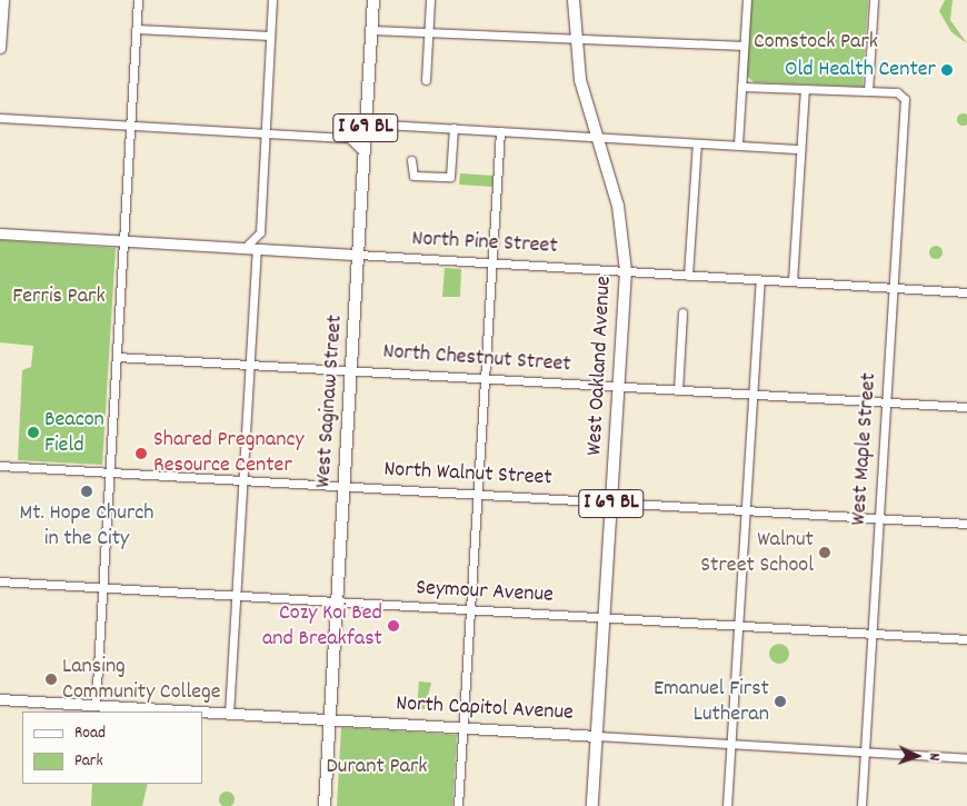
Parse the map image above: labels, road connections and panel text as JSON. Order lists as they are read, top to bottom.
{
  "streets": {
    "main road": ["I 69 BL", "West Oakland Avenue", "West Saginaw Street"],
    "street": [
      "North Pine Street",
      "North Chestnut Street",
      "West Maple Street",
      "North Walnut Street",
      "Seymour Avenue",
      "North Capitol Avenue"
    ]
  },
  "crossings": [
    ["North Pine Street", "West Oakland Avenue"],
    ["North Pine Street", "West Saginaw Street"],
    ["North Pine Street", "West Maple Street"],
    ["North Chestnut Street", "West Oakland Avenue"],
    ["North Chestnut Street", "West Saginaw Street"],
    ["North Chestnut Street", "West Maple Street"],
    ["West Oakland Avenue", "North Walnut Street"],
    ["West Oakland Avenue", "Seymour Avenue"],
    ["West Oakland Avenue", "North Capitol Avenue"],
    ["West Saginaw Street", "North Walnut Street"],
    ["West Saginaw Street", "Seymour Avenue"],
    ["West Saginaw Street", "North Capitol Avenue"],
    ["West Maple Street", "North Walnut Street"],
    ["West Maple Street", "Seymour Avenue"],
    ["West Maple Street", "North Capitol Avenue"]
  ],
  "parks": ["Comstock Park", "Ferris Park", "Durant Park"],
  "places": [
    "Old Health Center",
    "Beacon Field",
    "Shared Pregnancy Resource Center",
    "Mt. Hope Church in the City",
    "Walnut Street School",
    "Cozy Koi Bed and Breakfast",
    "Lansing Community College",
    "Emanuel First Lutheran"
  ],
  "legend": ["Road", "Park"],
  "north": "right"
}
